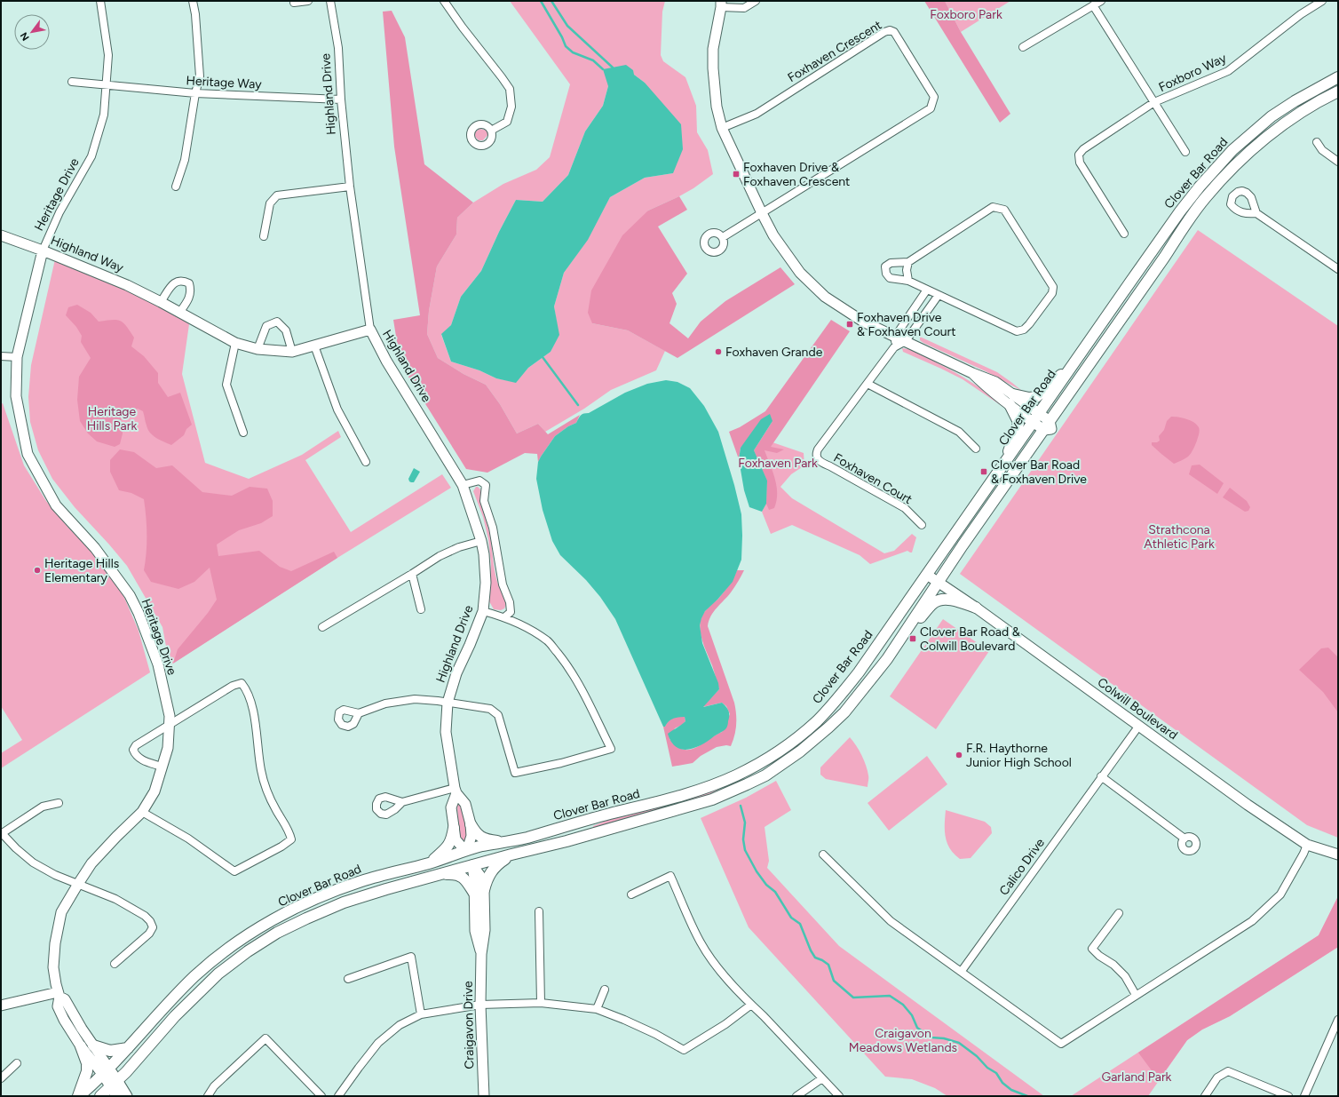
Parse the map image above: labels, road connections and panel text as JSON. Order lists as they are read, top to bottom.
{
  "streets": {
    "main road": ["Clover Bar Road"],
    "street": [
      "Foxhaven Crescent",
      "Foxboro Way",
      "Heritage Way",
      "Highland Drive",
      "Heritage Drive",
      "Highland Way",
      "Foxhaven Court",
      "Colwill Boulevard",
      "Calico Drive",
      "Craigavon Drive"
    ]
  },
  "crossings": [
    ["Heritage Way", "Highland Drive"],
    ["Heritage Way", "Heritage Drive"],
    ["Highland Drive", "Clover Bar Road"],
    ["Highland Drive", "Highland Way"],
    ["Highland Drive", "Craigavon Drive"],
    ["Clover Bar Road", "Heritage Drive"],
    ["Clover Bar Road", "Colwill Boulevard"],
    ["Clover Bar Road", "Craigavon Drive"],
    ["Heritage Drive", "Highland Way"],
    ["Colwill Boulevard", "Calico Drive"]
  ],
  "parks": [
    "Foxboro Park",
    "Heritage Hills Park",
    "Foxhaven Park",
    "Strathcona Athletic Park",
    "Craigavon Meadows Wetlands",
    "Garland Park"
  ],
  "places": {
    "transit": [
      "Foxhaven Drive & Foxhaven Crescent",
      "Foxhaven Drive & Foxhaven Court",
      "Clover Bar Road & Foxhaven Drive",
      "Clover Bar Road & Colwill Boulevard"
    ],
    "other": ["Foxhaven Grande", "Heritage Hills Elementary", "F.R. Haythorne Junior High School"]
  },
  "north": "bottom left"
}
